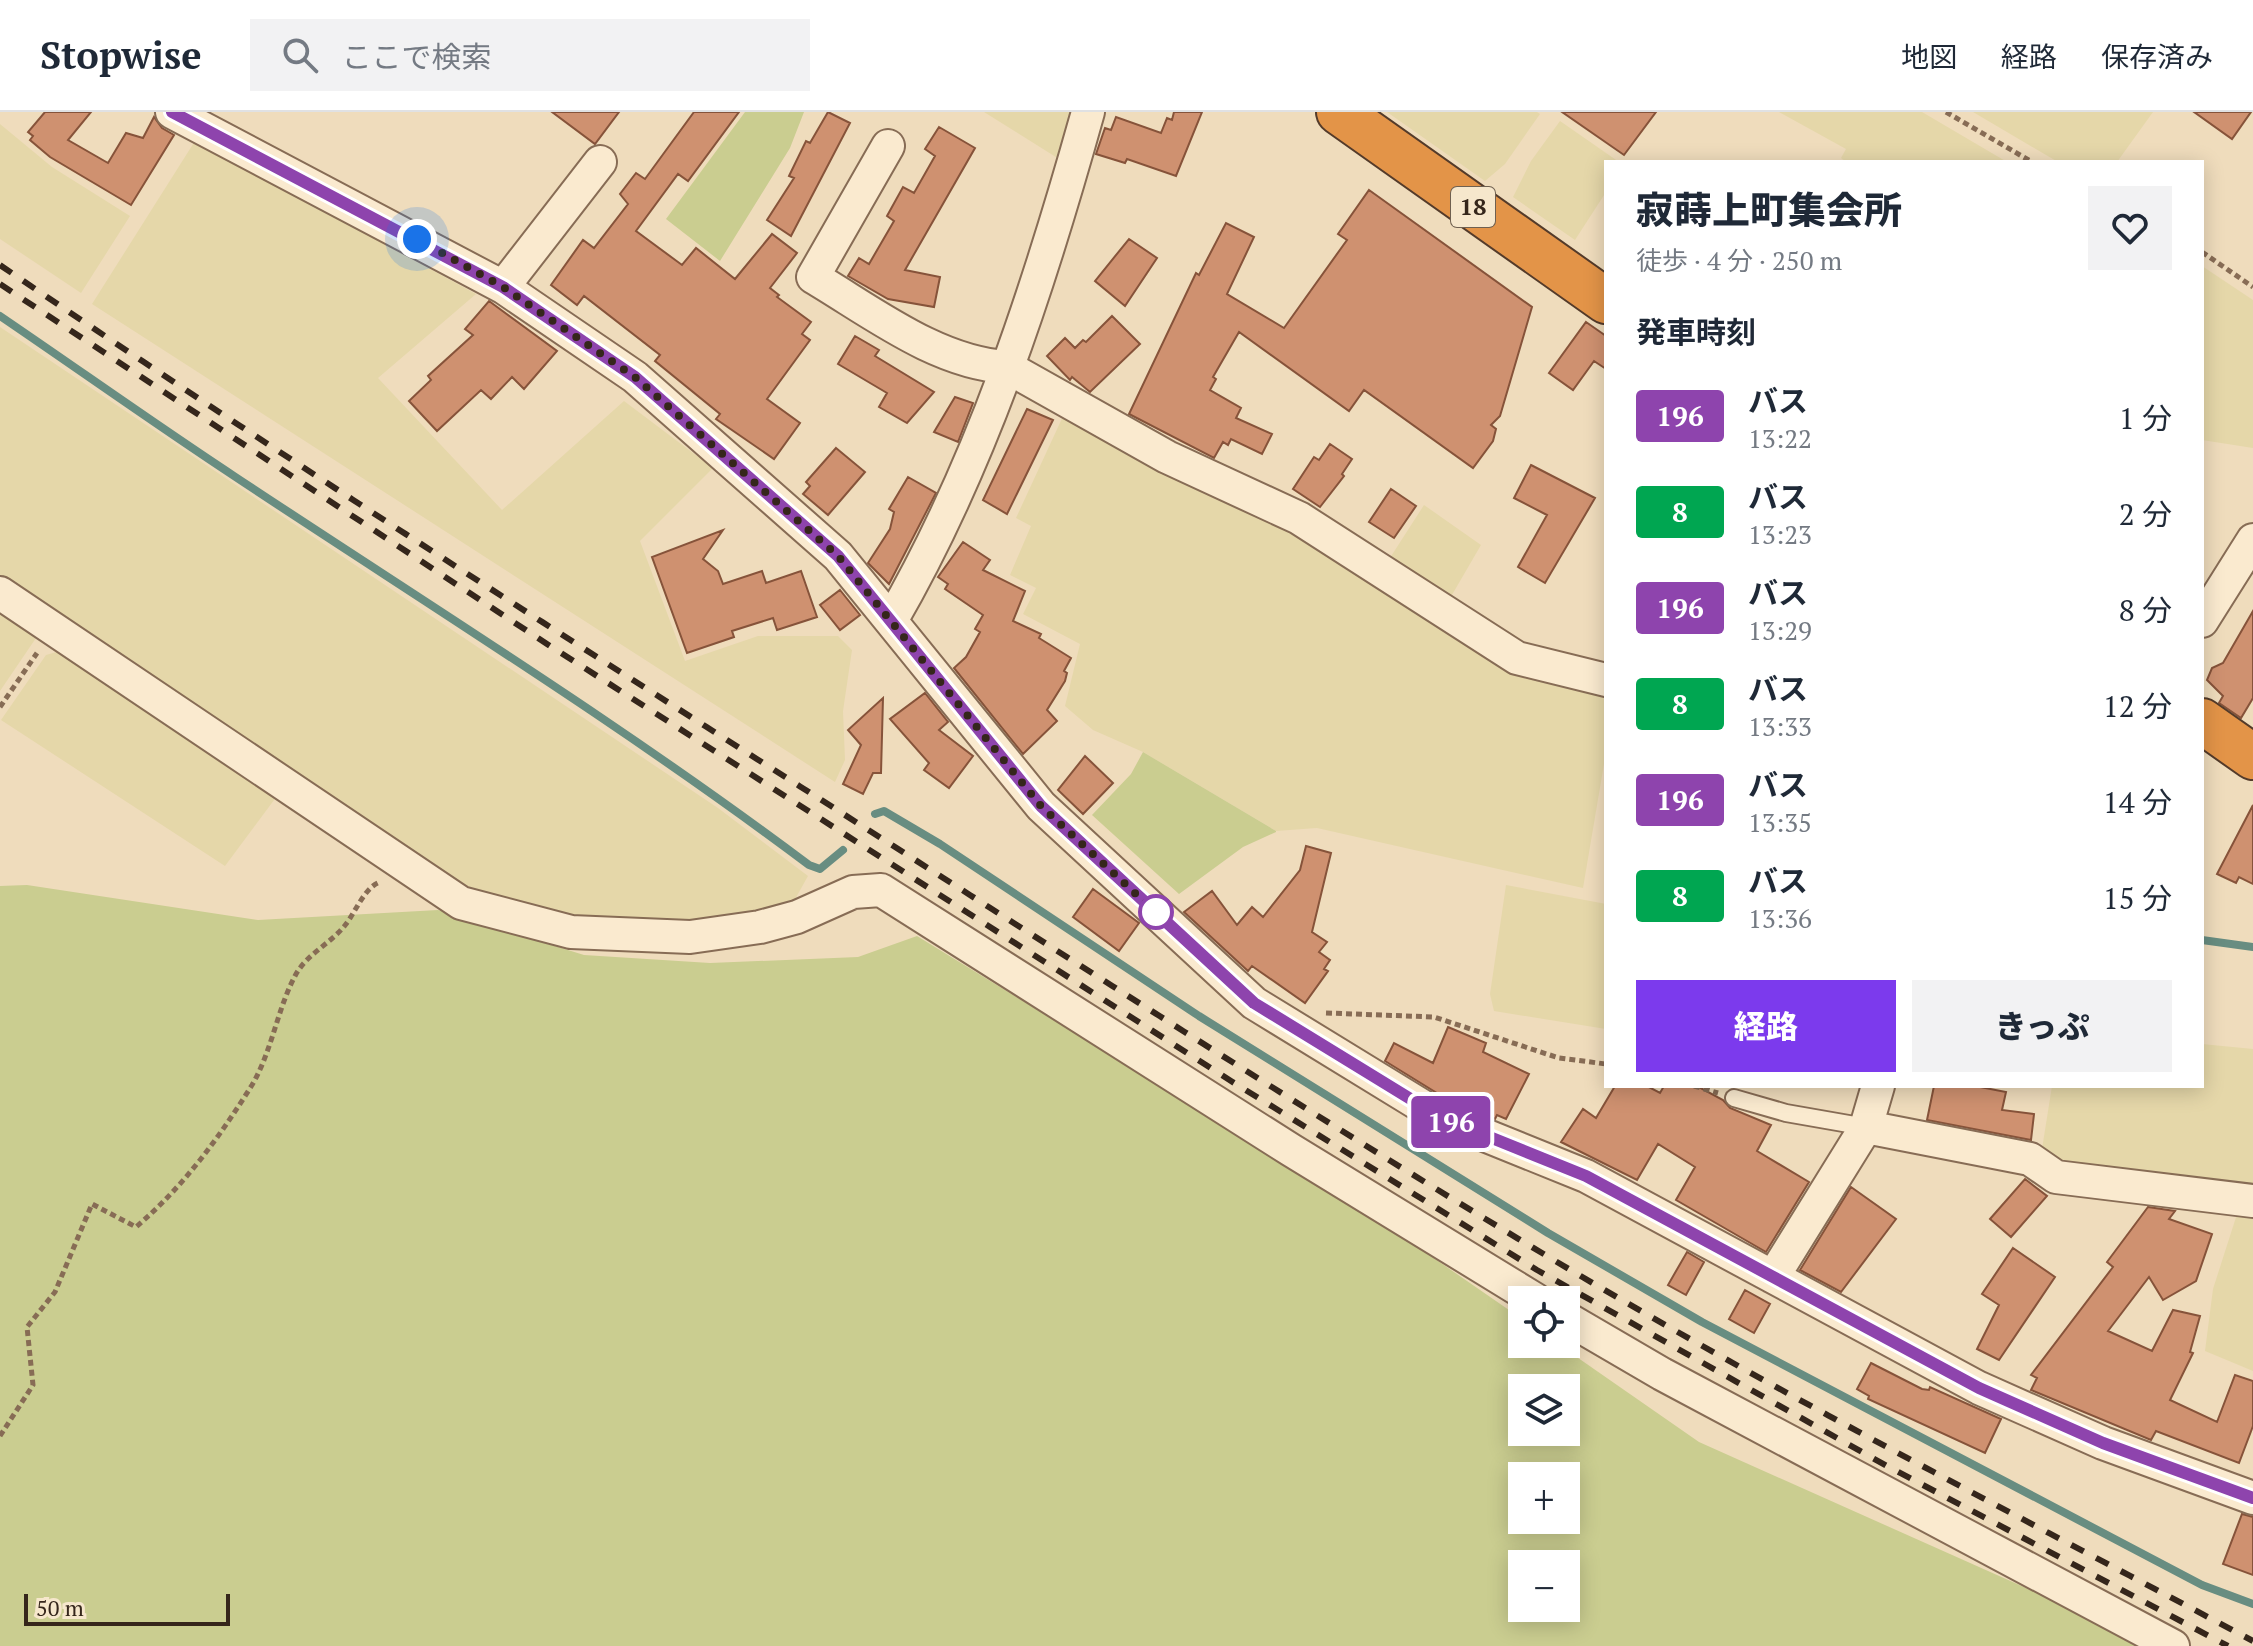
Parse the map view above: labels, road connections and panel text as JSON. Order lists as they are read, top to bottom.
{
  "streets": {
    "highway": ["18"]
  },
  "lines": ["bus line 196"],
  "scale_bar": "50 m",
  "page": {
    "header": "Stopwise",
    "search": "ここで検索",
    "nav": ["地図", "経路", "保存済み"],
    "on_map": "196",
    "heading": [
      ["寂蒔上町集会所", "徒歩 · 4 分 · 250 m"],
      "発車時刻"
    ],
    "list": [
      {
        "mark": "196",
        "name": "バス",
        "note": "13:22",
        "value": "1 分"
      },
      {
        "mark": "8",
        "name": "バス",
        "note": "13:23",
        "value": "2 分"
      },
      {
        "mark": "196",
        "name": "バス",
        "note": "13:29",
        "value": "8 分"
      },
      {
        "mark": "8",
        "name": "バス",
        "note": "13:33",
        "value": "12 分"
      },
      {
        "mark": "196",
        "name": "バス",
        "note": "13:35",
        "value": "14 分"
      },
      {
        "mark": "8",
        "name": "バス",
        "note": "13:36",
        "value": "15 分"
      }
    ],
    "buttons": ["経路", "きっぷ"],
    "map_buttons": ["+", "−"],
    "scale": "50 m"
  }
}
